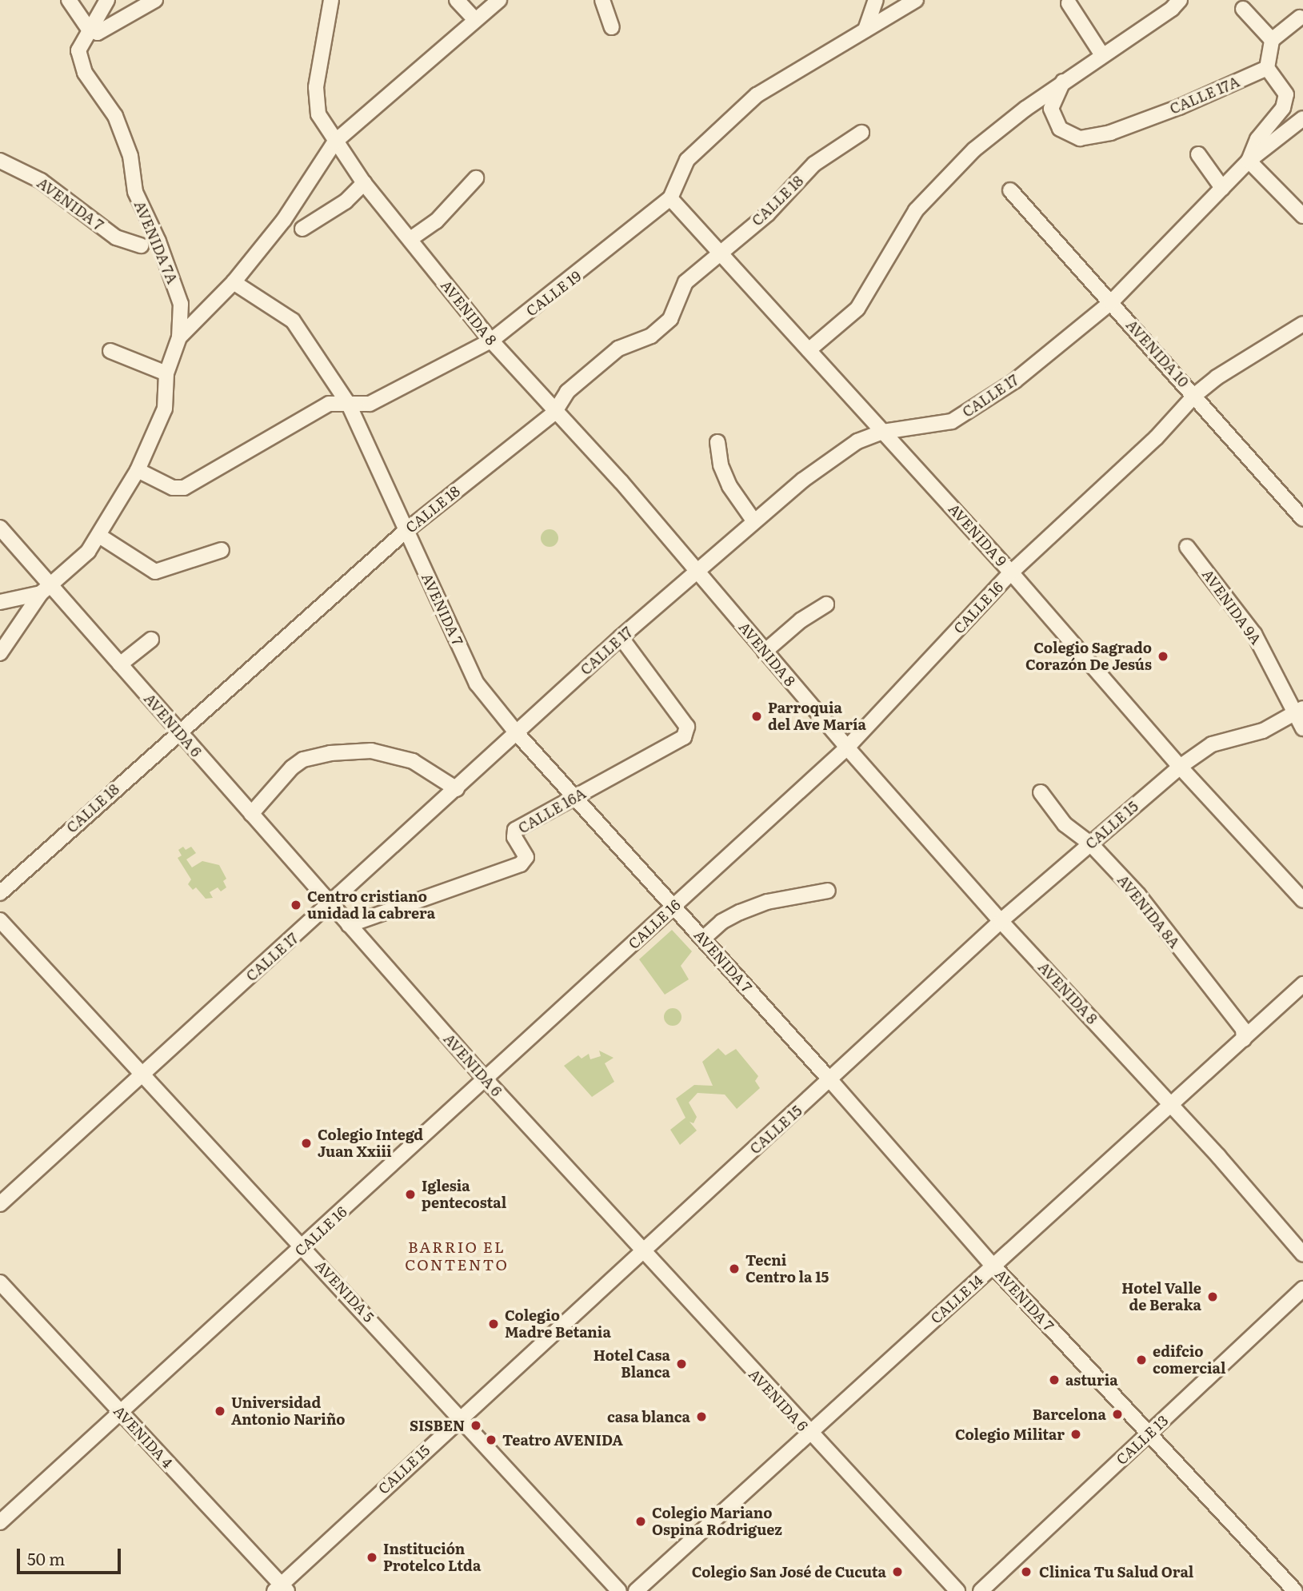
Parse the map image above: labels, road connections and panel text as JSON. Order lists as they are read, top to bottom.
{
  "streets": {
    "street": [
      "CALLE 17A",
      "CALLE 18",
      "AVENIDA 7",
      "AVENIDA 7A",
      "CALLE 19",
      "AVENIDA 8",
      "AVENIDA 10",
      "CALLE 17",
      "AVENIDA 9",
      "AVENIDA 9A",
      "CALLE 16",
      "AVENIDA 6",
      "CALLE 16A",
      "CALLE 15",
      "AVENIDA 8A",
      "AVENIDA 5",
      "CALLE 14",
      "AVENIDA 4",
      "CALLE 13"
    ]
  },
  "crossings": [
    ["CALLE 17A", "CALLE 17"],
    ["CALLE 18", "AVENIDA 7"],
    ["CALLE 18", "AVENIDA 8"],
    ["CALLE 18", "AVENIDA 9"],
    ["CALLE 18", "AVENIDA 6"],
    ["AVENIDA 7", "CALLE 19"],
    ["AVENIDA 7", "CALLE 17"],
    ["AVENIDA 7", "CALLE 16"],
    ["AVENIDA 7", "CALLE 16A"],
    ["AVENIDA 7", "CALLE 15"],
    ["AVENIDA 7", "CALLE 14"],
    ["AVENIDA 7", "CALLE 13"],
    ["CALLE 19", "AVENIDA 8"],
    ["CALLE 19", "AVENIDA 9"],
    ["AVENIDA 8", "CALLE 17"],
    ["AVENIDA 8", "CALLE 16"],
    ["AVENIDA 8", "CALLE 15"],
    ["AVENIDA 8", "CALLE 14"],
    ["AVENIDA 10", "CALLE 17"],
    ["AVENIDA 10", "CALLE 16"],
    ["CALLE 17", "AVENIDA 9"],
    ["CALLE 17", "AVENIDA 6"],
    ["CALLE 17", "CALLE 16A"],
    ["CALLE 17", "AVENIDA 5"],
    ["AVENIDA 9", "CALLE 16"],
    ["AVENIDA 9", "CALLE 15"],
    ["AVENIDA 9A", "CALLE 15"],
    ["CALLE 16", "AVENIDA 6"],
    ["CALLE 16", "AVENIDA 5"],
    ["CALLE 16", "AVENIDA 4"],
    ["AVENIDA 6", "CALLE 16A"],
    ["AVENIDA 6", "CALLE 15"],
    ["AVENIDA 6", "CALLE 14"],
    ["CALLE 15", "AVENIDA 8A"],
    ["CALLE 15", "AVENIDA 5"],
    ["CALLE 15", "AVENIDA 4"],
    ["AVENIDA 8A", "CALLE 14"]
  ],
  "districts": ["BARRIO EL CONTENTO"],
  "places": [
    "Colegio Sagrado Corazón De Jesús",
    "Parroquia del Ave María",
    "Centro cristiano unidad la cabrera",
    "Colegio Integd Juan Xxiii",
    "Iglesia pentecostal",
    "Tecni Centro la 15",
    "Hotel Valle de Beraka",
    "Colegio Madre Betania",
    "edifcio comercial",
    "Hotel Casa Blanca",
    "asturia",
    "Universidad Antonio Nariño",
    "Barcelona",
    "casa blanca",
    "SISBEN",
    "Colegio Militar",
    "Teatro AVENIDA",
    "Colegio Mariano Ospina Rodriguez",
    "Institución Protelco Ltda",
    "Colegio San José de Cucuta",
    "Clinica Tu Salud Oral"
  ],
  "scale_bar": "50 m"
}
